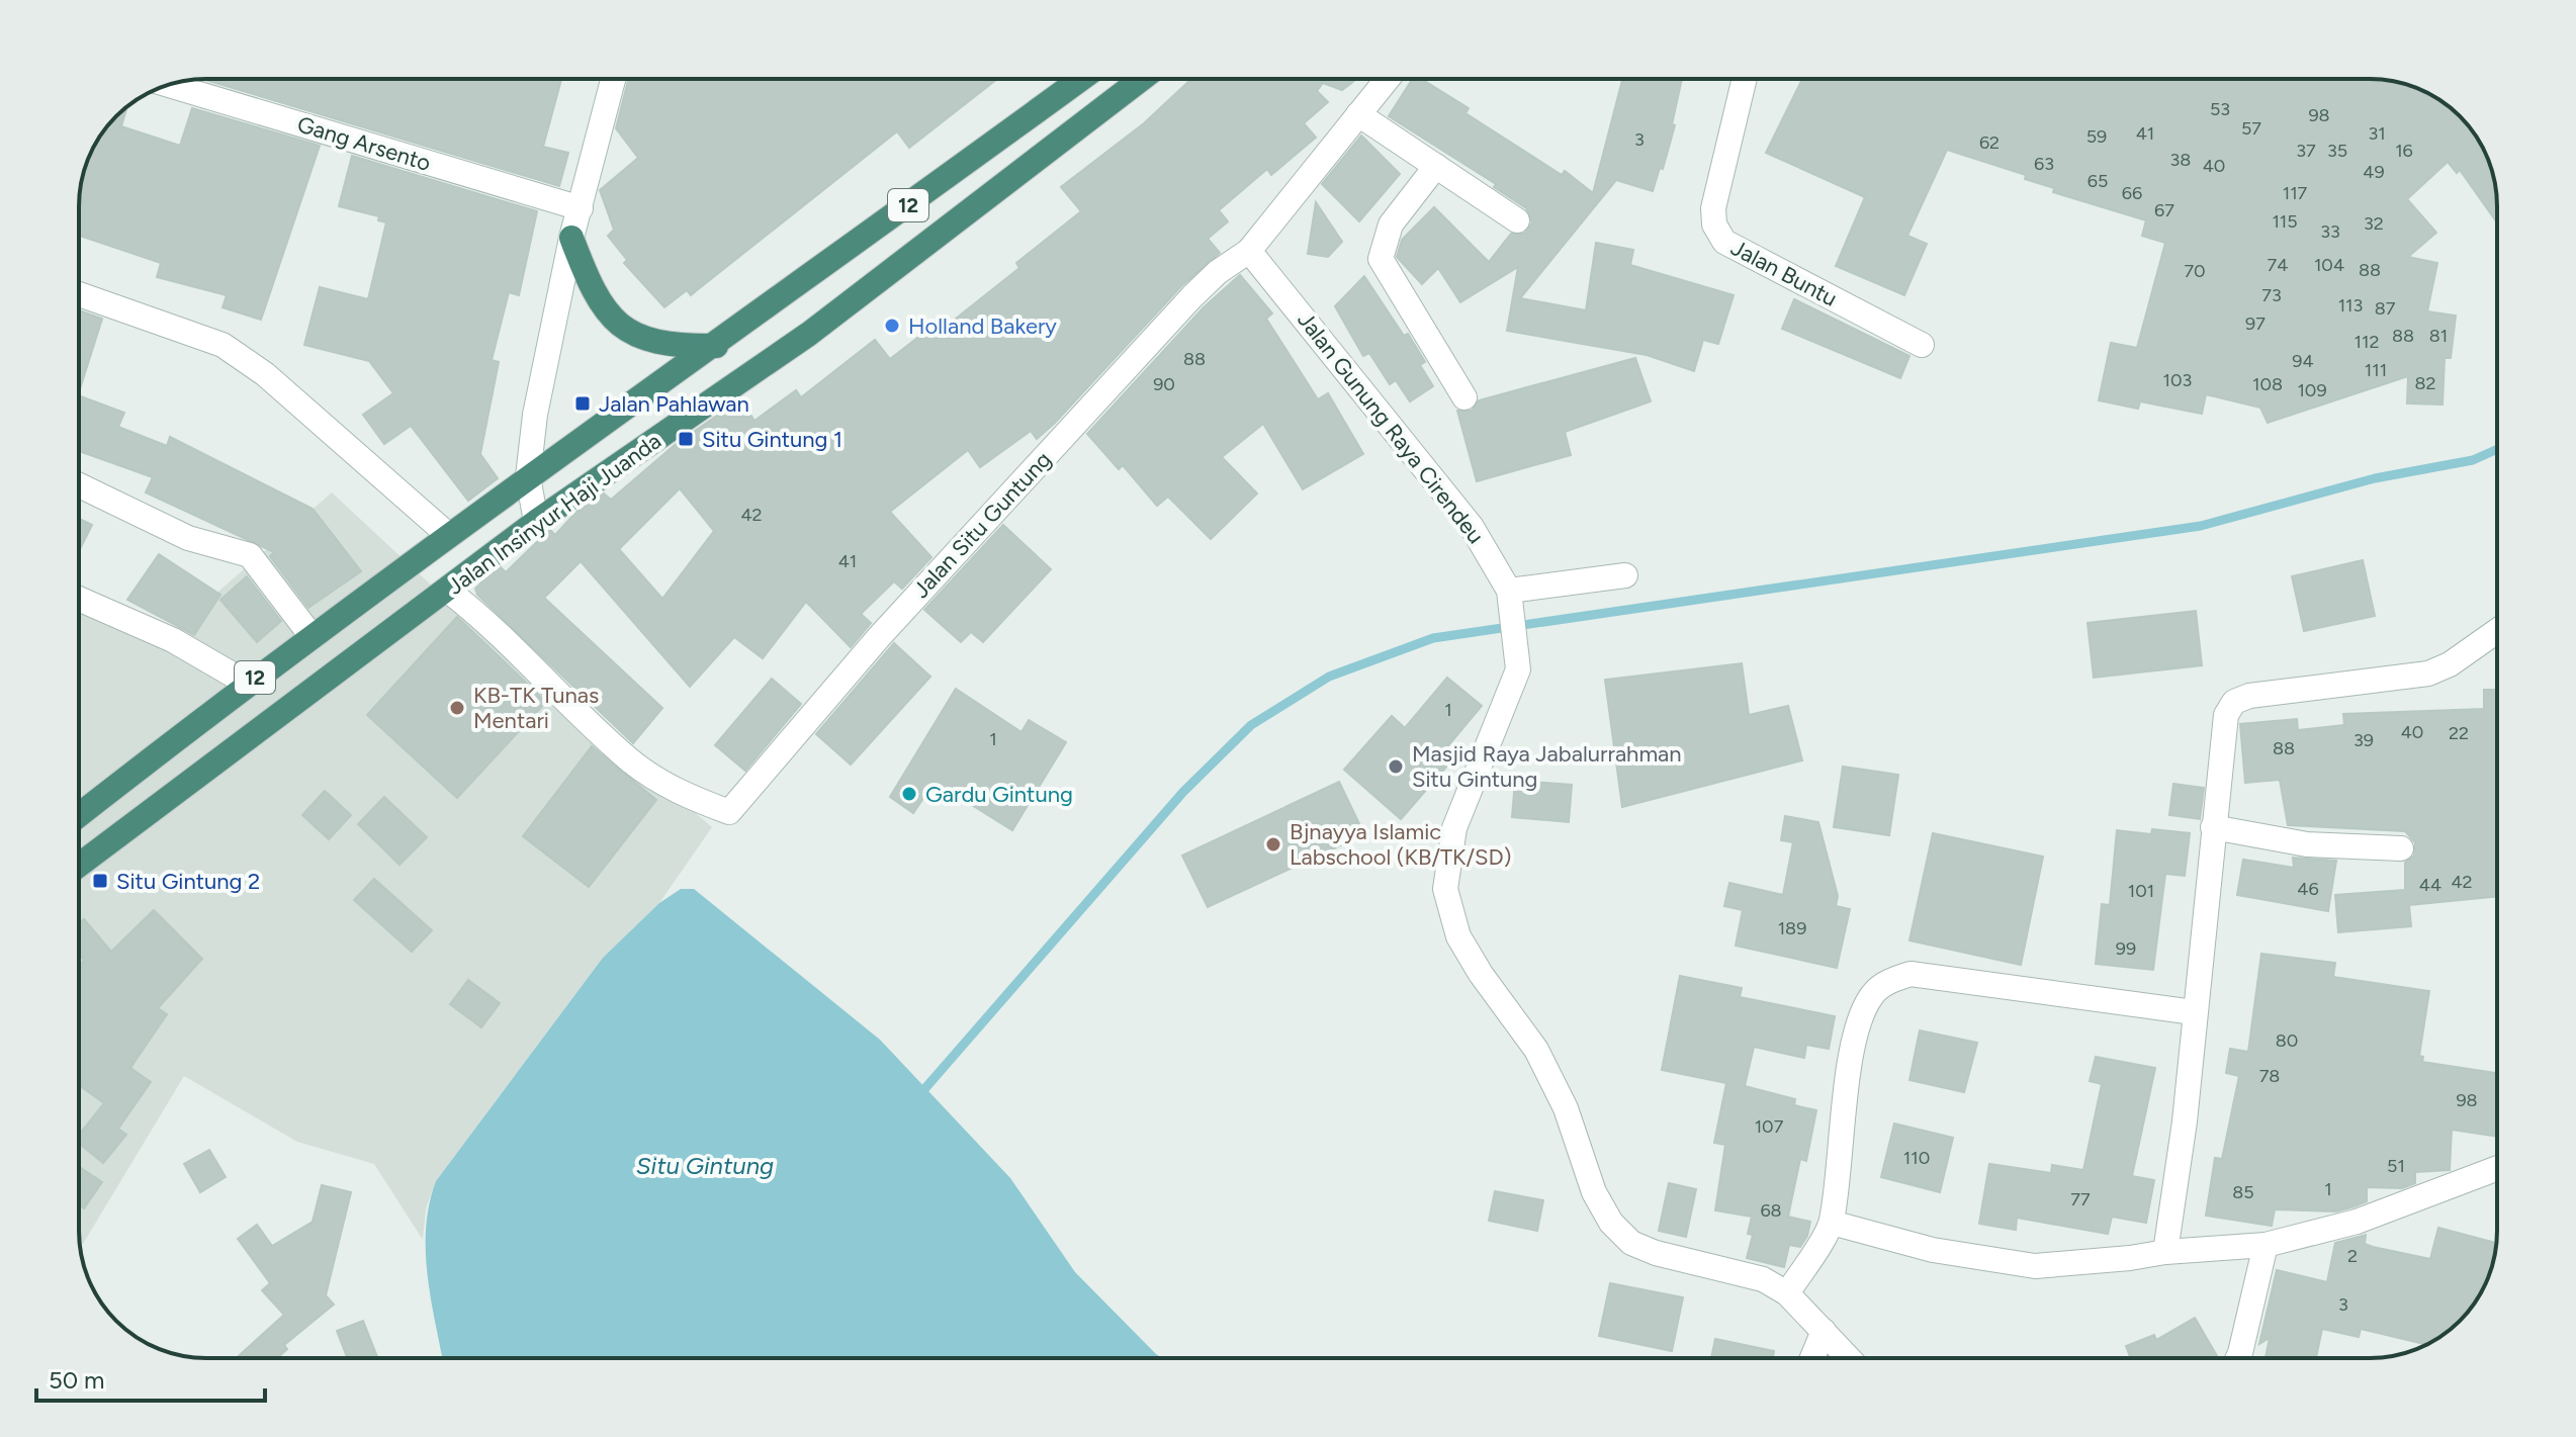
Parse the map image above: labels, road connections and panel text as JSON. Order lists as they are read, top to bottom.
{
  "streets": {
    "highway": ["12", "Jalan Insinyur Haji Juanda"],
    "street": [
      "Gang Arsento",
      "Jalan Buntu",
      "Jalan Gunung Raya Cirendeu",
      "Jalan Situ Guntung"
    ]
  },
  "crossings": [
    ["Jalan Gunung Raya Cirendeu", "Jalan Situ Guntung"],
    ["Jalan Insinyur Haji Juanda", "Jalan Situ Guntung"]
  ],
  "water": ["Situ Gintung"],
  "places": {
    "other": [
      "Holland Bakery",
      "KB-TK Tunas Mentari",
      "Masjid Raya Jabalurrahman Situ Gintung",
      "Gardu Gintung",
      "Bjnayya Islamic Labschool (KB/TK/SD)"
    ],
    "transit": ["Jalan Pahlawan", "Situ Gintung 1", "Situ Gintung 2"]
  },
  "house_numbers": [
    "53",
    "98",
    "57",
    "41",
    "31",
    "59",
    "3",
    "62",
    "37",
    "35",
    "16",
    "38",
    "63",
    "40",
    "49",
    "65",
    "66",
    "117",
    "67",
    "115",
    "32",
    "33",
    "74",
    "104",
    "88",
    "70",
    "73",
    "113",
    "87",
    "97",
    "88",
    "81",
    "112",
    "88",
    "94",
    "111",
    "103",
    "82",
    "90",
    "108",
    "109",
    "42",
    "41",
    "1",
    "40",
    "22",
    "1",
    "39",
    "88",
    "42",
    "44",
    "46",
    "101",
    "189",
    "99",
    "80",
    "78",
    "98",
    "107",
    "110",
    "51",
    "1",
    "85",
    "77",
    "68",
    "2",
    "3"
  ],
  "scale_bar": "50 m"
}
